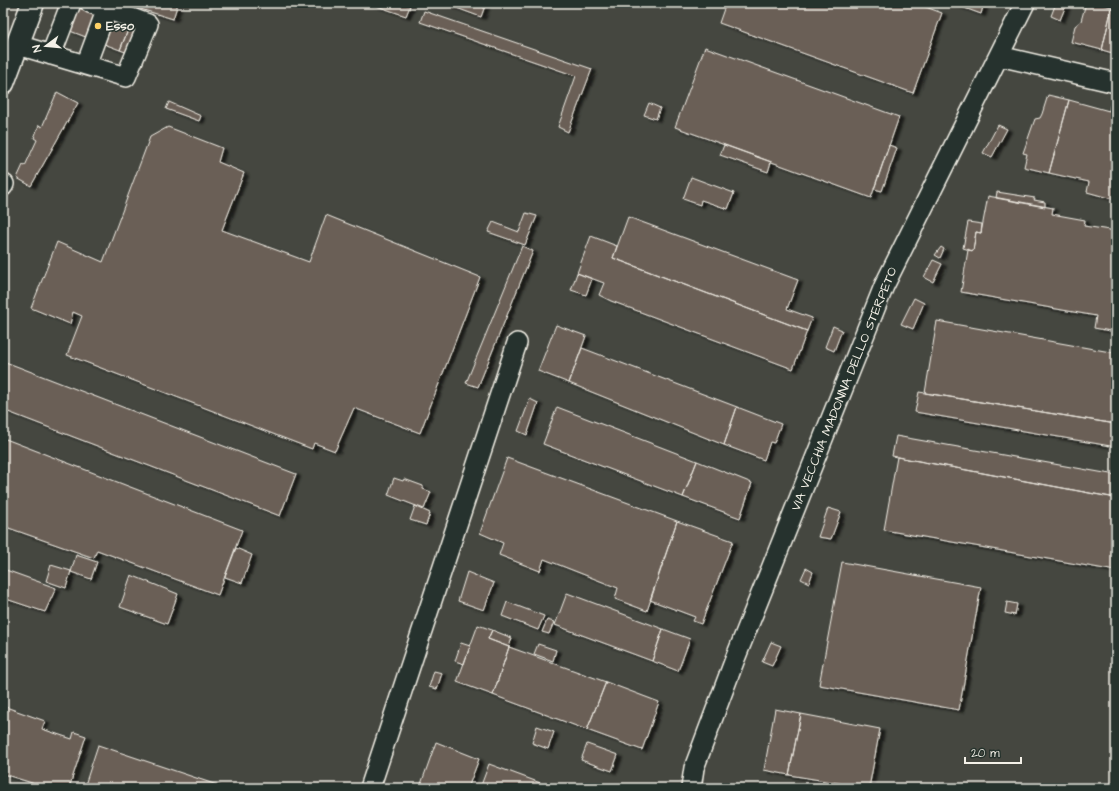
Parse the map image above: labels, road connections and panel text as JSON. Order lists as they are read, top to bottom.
{
  "streets": {
    "street": ["VIA VECCHIA MADONNA DELLO STERPETO"]
  },
  "places": ["Esso"],
  "scale_bar": "20 m",
  "north": "left"
}
